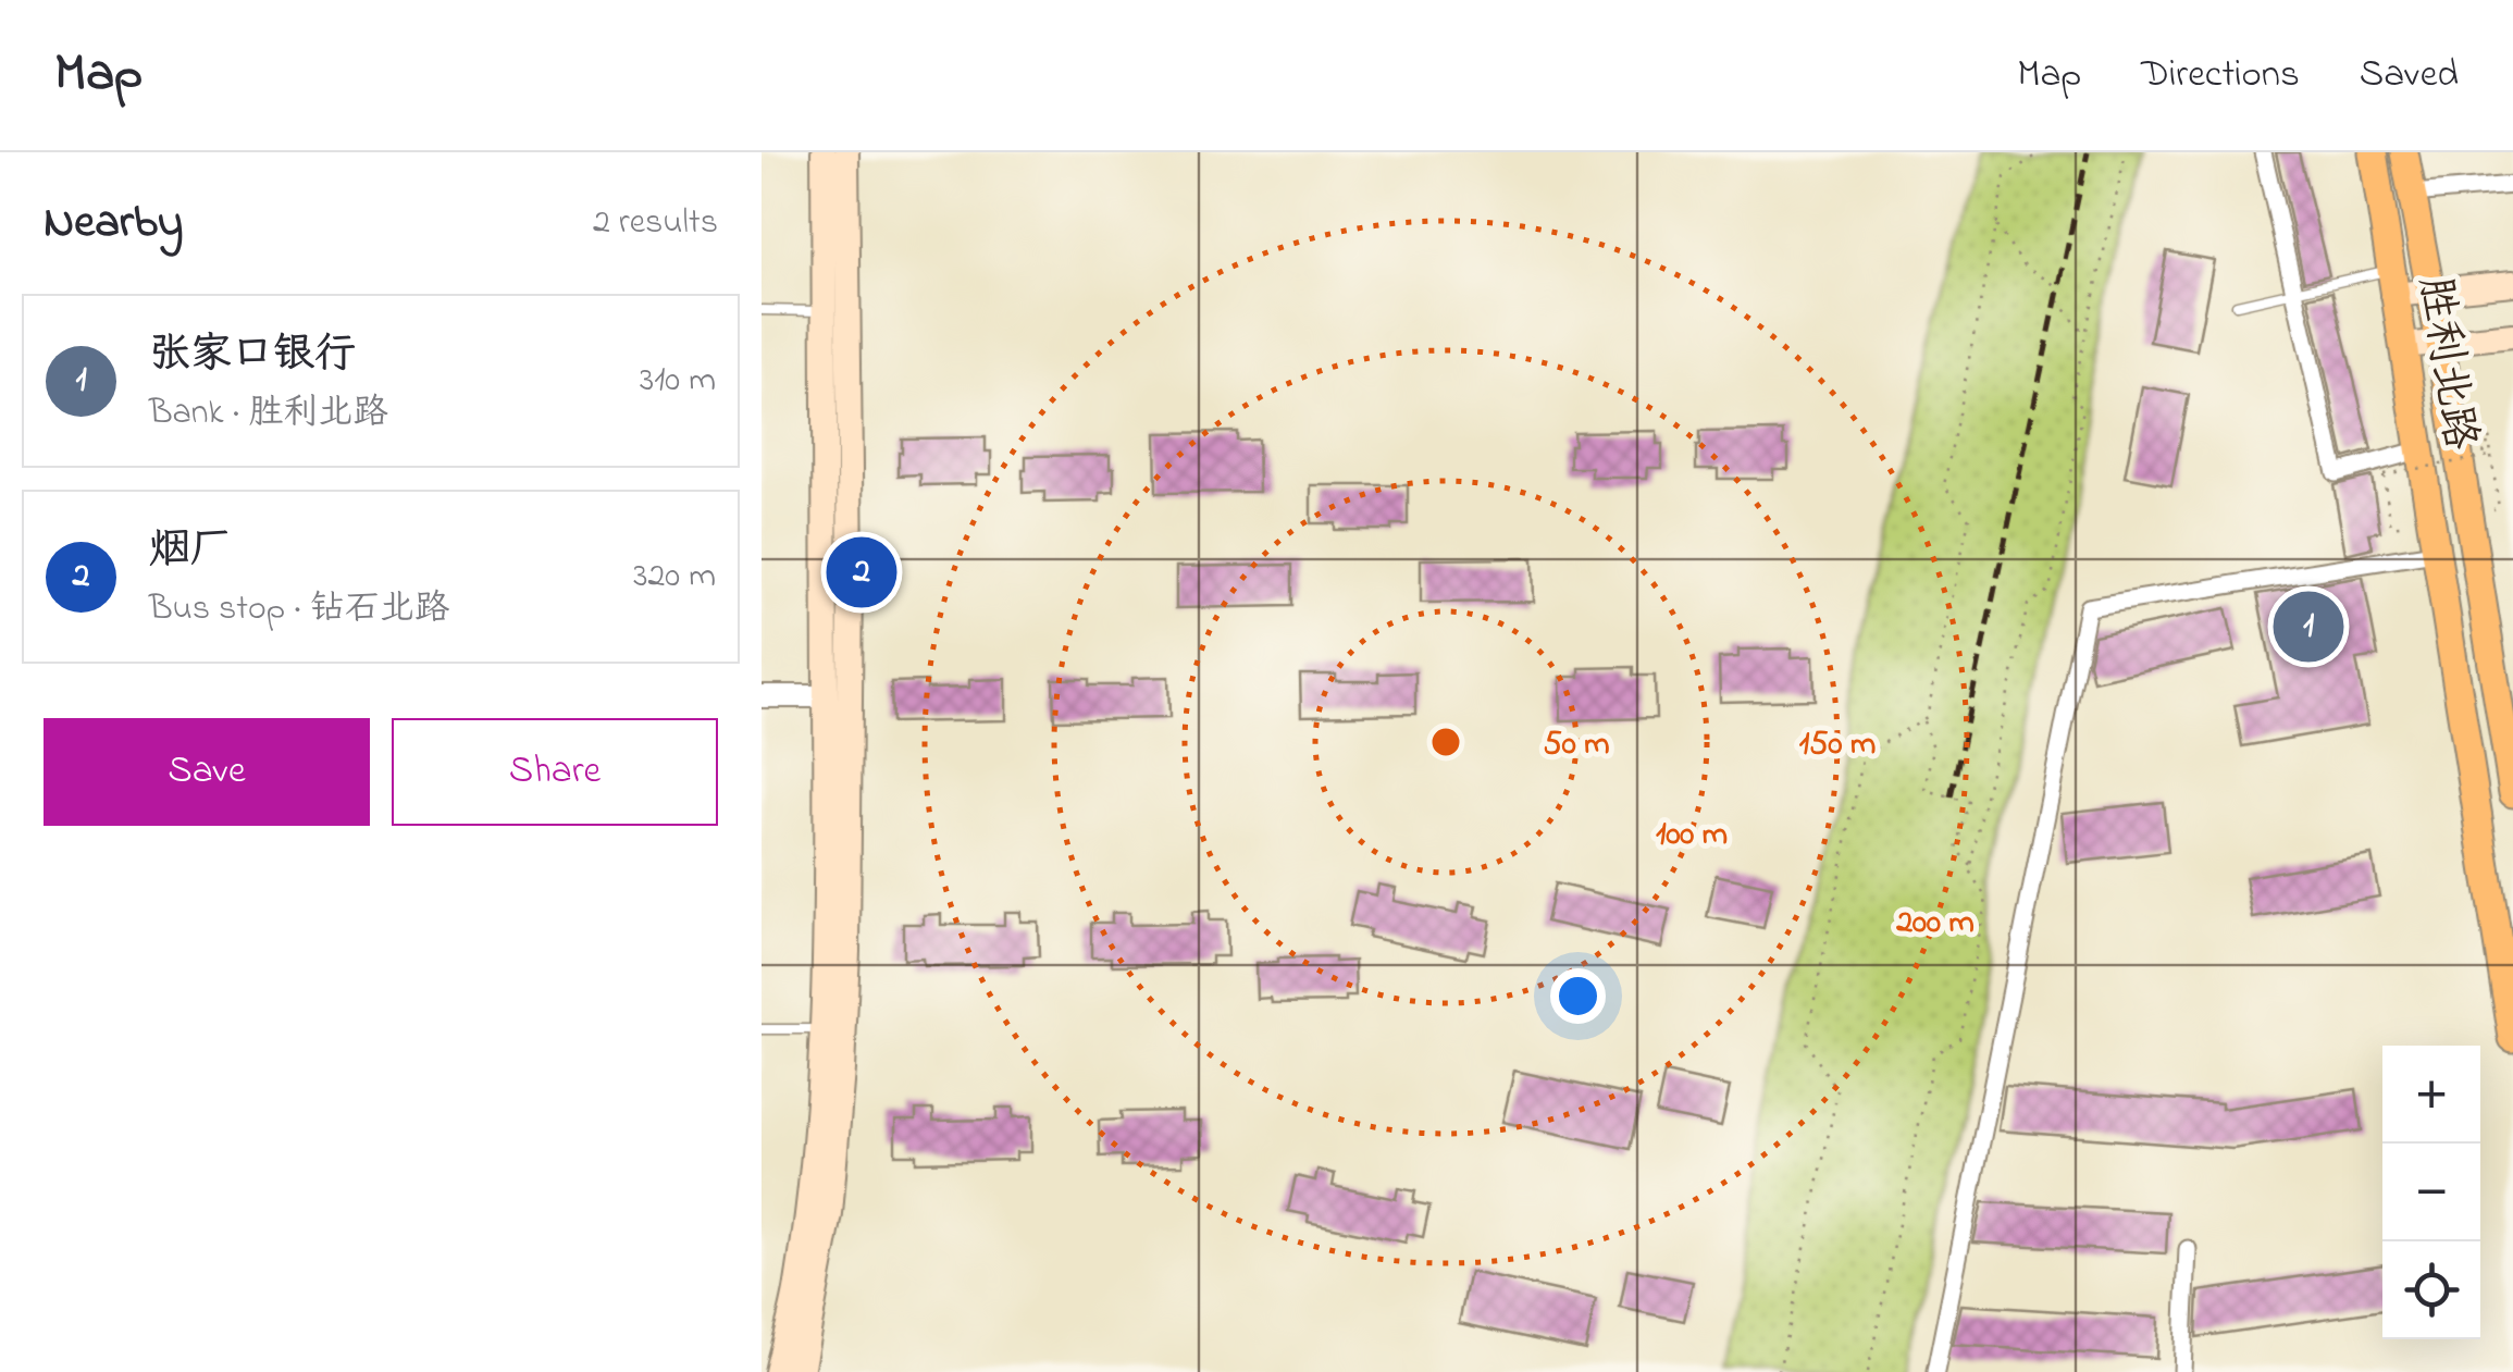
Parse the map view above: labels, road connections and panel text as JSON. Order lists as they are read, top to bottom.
{
  "streets": {
    "highway": ["胜利北路"]
  },
  "page": {
    "header": "Map",
    "nav": ["Map", "Directions", "Saved"],
    "heading": ["Nearby", "2 results"],
    "list": [
      {
        "mark": "1",
        "name": "张家口银行",
        "note": "Bank · 胜利北路",
        "value": "310 m"
      },
      {
        "mark": "2",
        "name": "烟厂",
        "note": "Bus stop · 钻石北路",
        "value": "320 m"
      }
    ],
    "pins": ["2", "1"],
    "buttons": ["Save", "Share"],
    "map_buttons": ["+", "−"]
  },
  "rings": [
    "50 m",
    "150 m",
    "100 m",
    "200 m"
  ]
}
